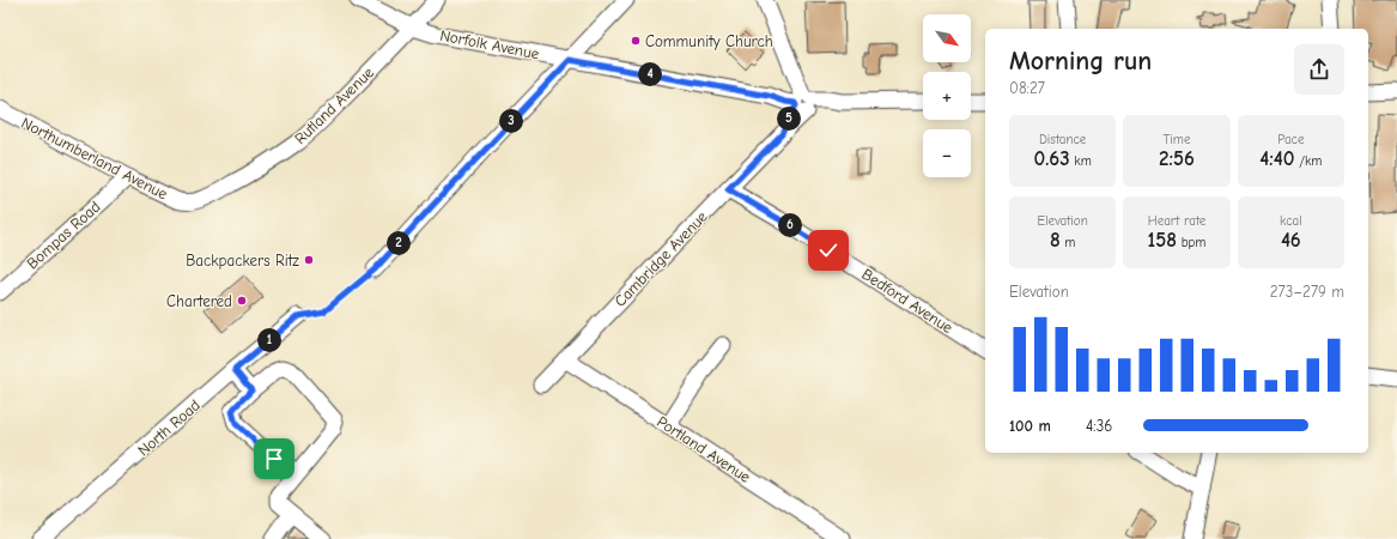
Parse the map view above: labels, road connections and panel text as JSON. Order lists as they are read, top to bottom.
{
  "streets": {
    "street": [
      "Norfolk Avenue",
      "Rutland Avenue",
      "Northumberland Avenue",
      "Bompas Road",
      "Cambridge Avenue",
      "Bedford Avenue",
      "North Road",
      "Portland Avenue"
    ]
  },
  "crossings": [
    ["Norfolk Avenue", "Rutland Avenue"],
    ["Norfolk Avenue", "Cambridge Avenue"],
    ["Rutland Avenue", "Northumberland Avenue"],
    ["Northumberland Avenue", "Bompas Road"],
    ["Cambridge Avenue", "Bedford Avenue"],
    ["Cambridge Avenue", "Portland Avenue"]
  ],
  "places": ["Community Church", "Backpackers Ritz", "Chartered"],
  "north": "bottom right",
  "page": {
    "map_buttons": ["+", "−"],
    "heading": ["Morning run", "08:27"],
    "pins": [
      "4",
      "5",
      "3",
      "6",
      "2",
      "1"
    ],
    "stats": [
      ["Distance", "0.63 km"],
      ["Time", "2:56"],
      ["Pace", "4:40 /km"],
      ["Elevation", "8 m"],
      ["Heart rate", "158 bpm"],
      ["kcal", "46"]
    ],
    "chart": ["Elevation", "273–279 m"],
    "list": [
      {
        "name": "100 m",
        "note": "4:36"
      }
    ]
  }
}
